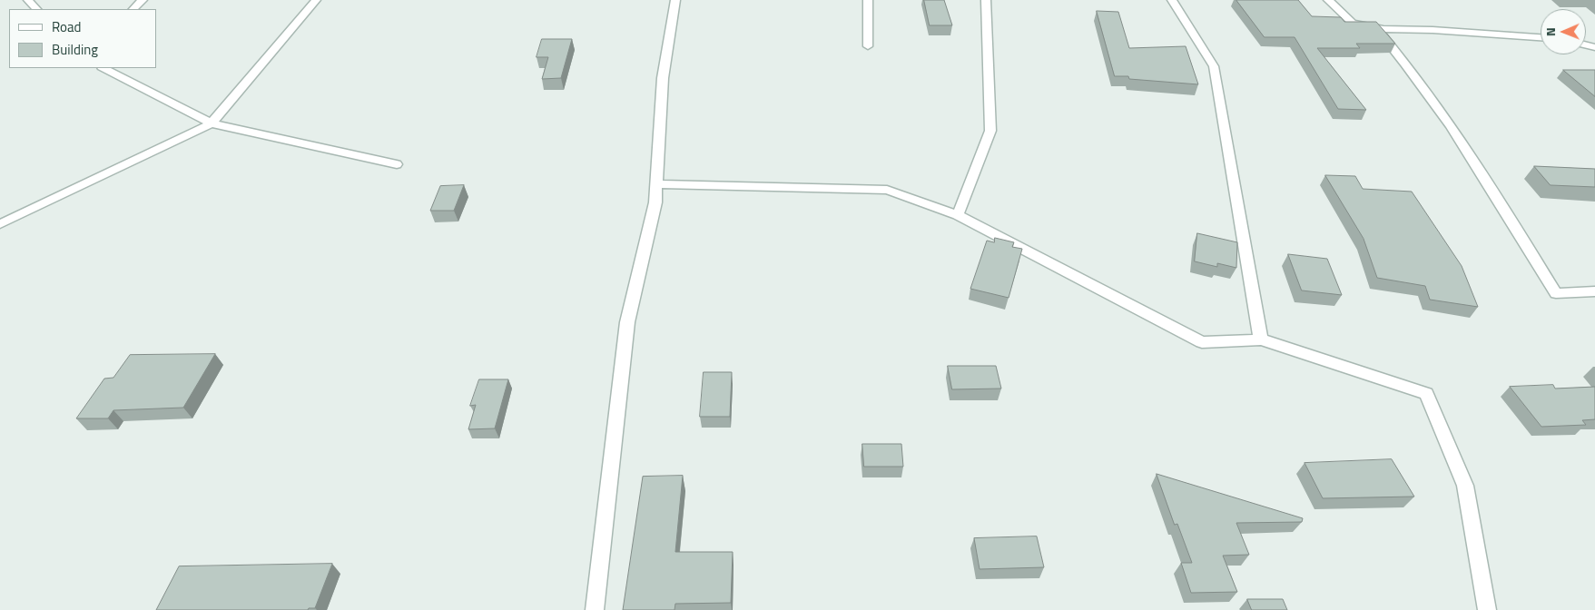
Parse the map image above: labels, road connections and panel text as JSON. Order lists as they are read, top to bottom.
{
  "legend": ["Road", "Building"],
  "north": "left"
}
